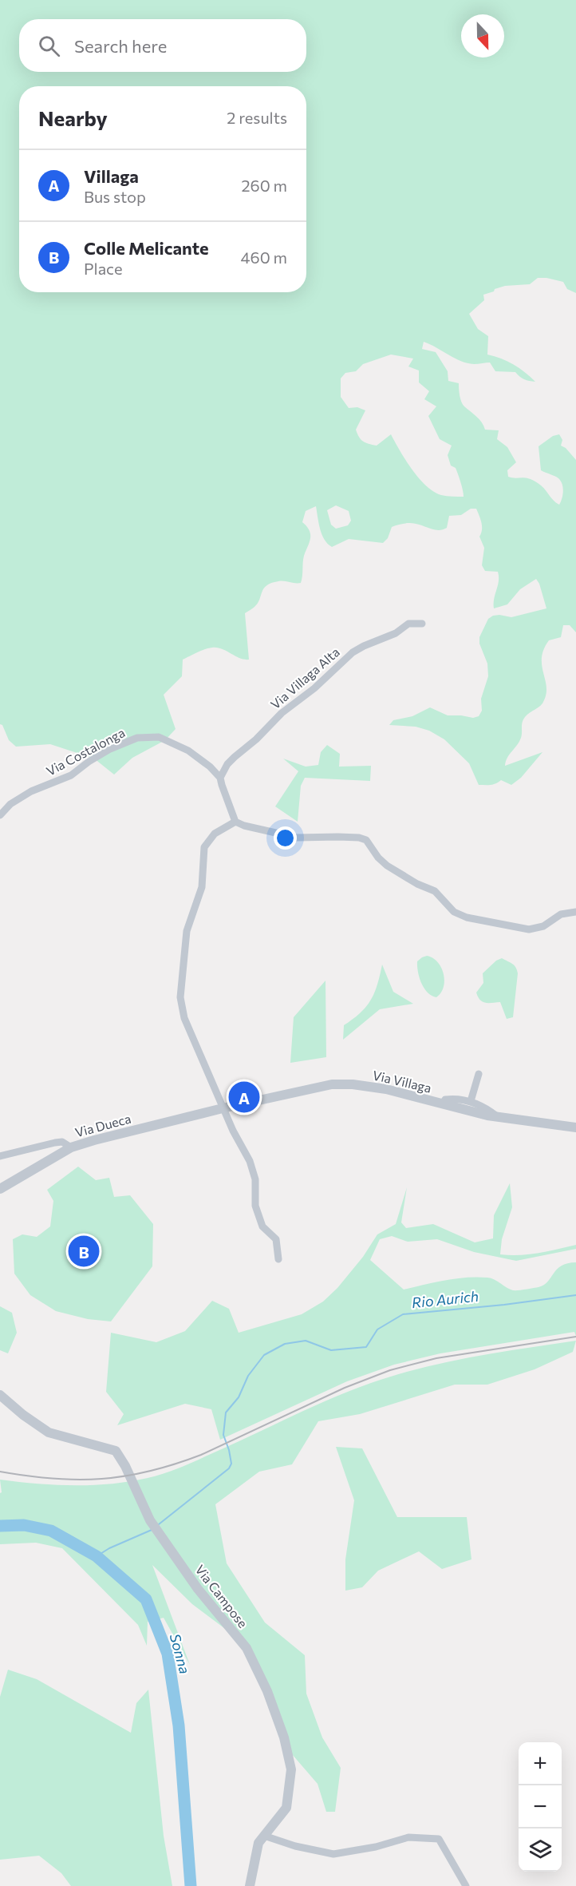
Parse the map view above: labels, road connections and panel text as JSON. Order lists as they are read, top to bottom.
{
  "streets": {
    "street": [
      "Via Villaga Alta",
      "Via Costalonga",
      "Via Villaga",
      "Via Dueca",
      "Via Campose"
    ]
  },
  "crossings": [
    ["Via Villaga Alta", "Via Costalonga"],
    ["Via Villaga", "Via Dueca"]
  ],
  "water": ["Rio Aurich", "Sonna"],
  "north": "bottom",
  "page": {
    "search": "Search here",
    "heading": ["Nearby", "2 results"],
    "list": [
      {
        "mark": "A",
        "name": "Villaga",
        "note": "Bus stop",
        "value": "260 m"
      },
      {
        "mark": "B",
        "name": "Colle Melicante",
        "note": "Place",
        "value": "460 m"
      }
    ],
    "pins": ["A", "B"],
    "map_buttons": ["+", "−"]
  }
}
